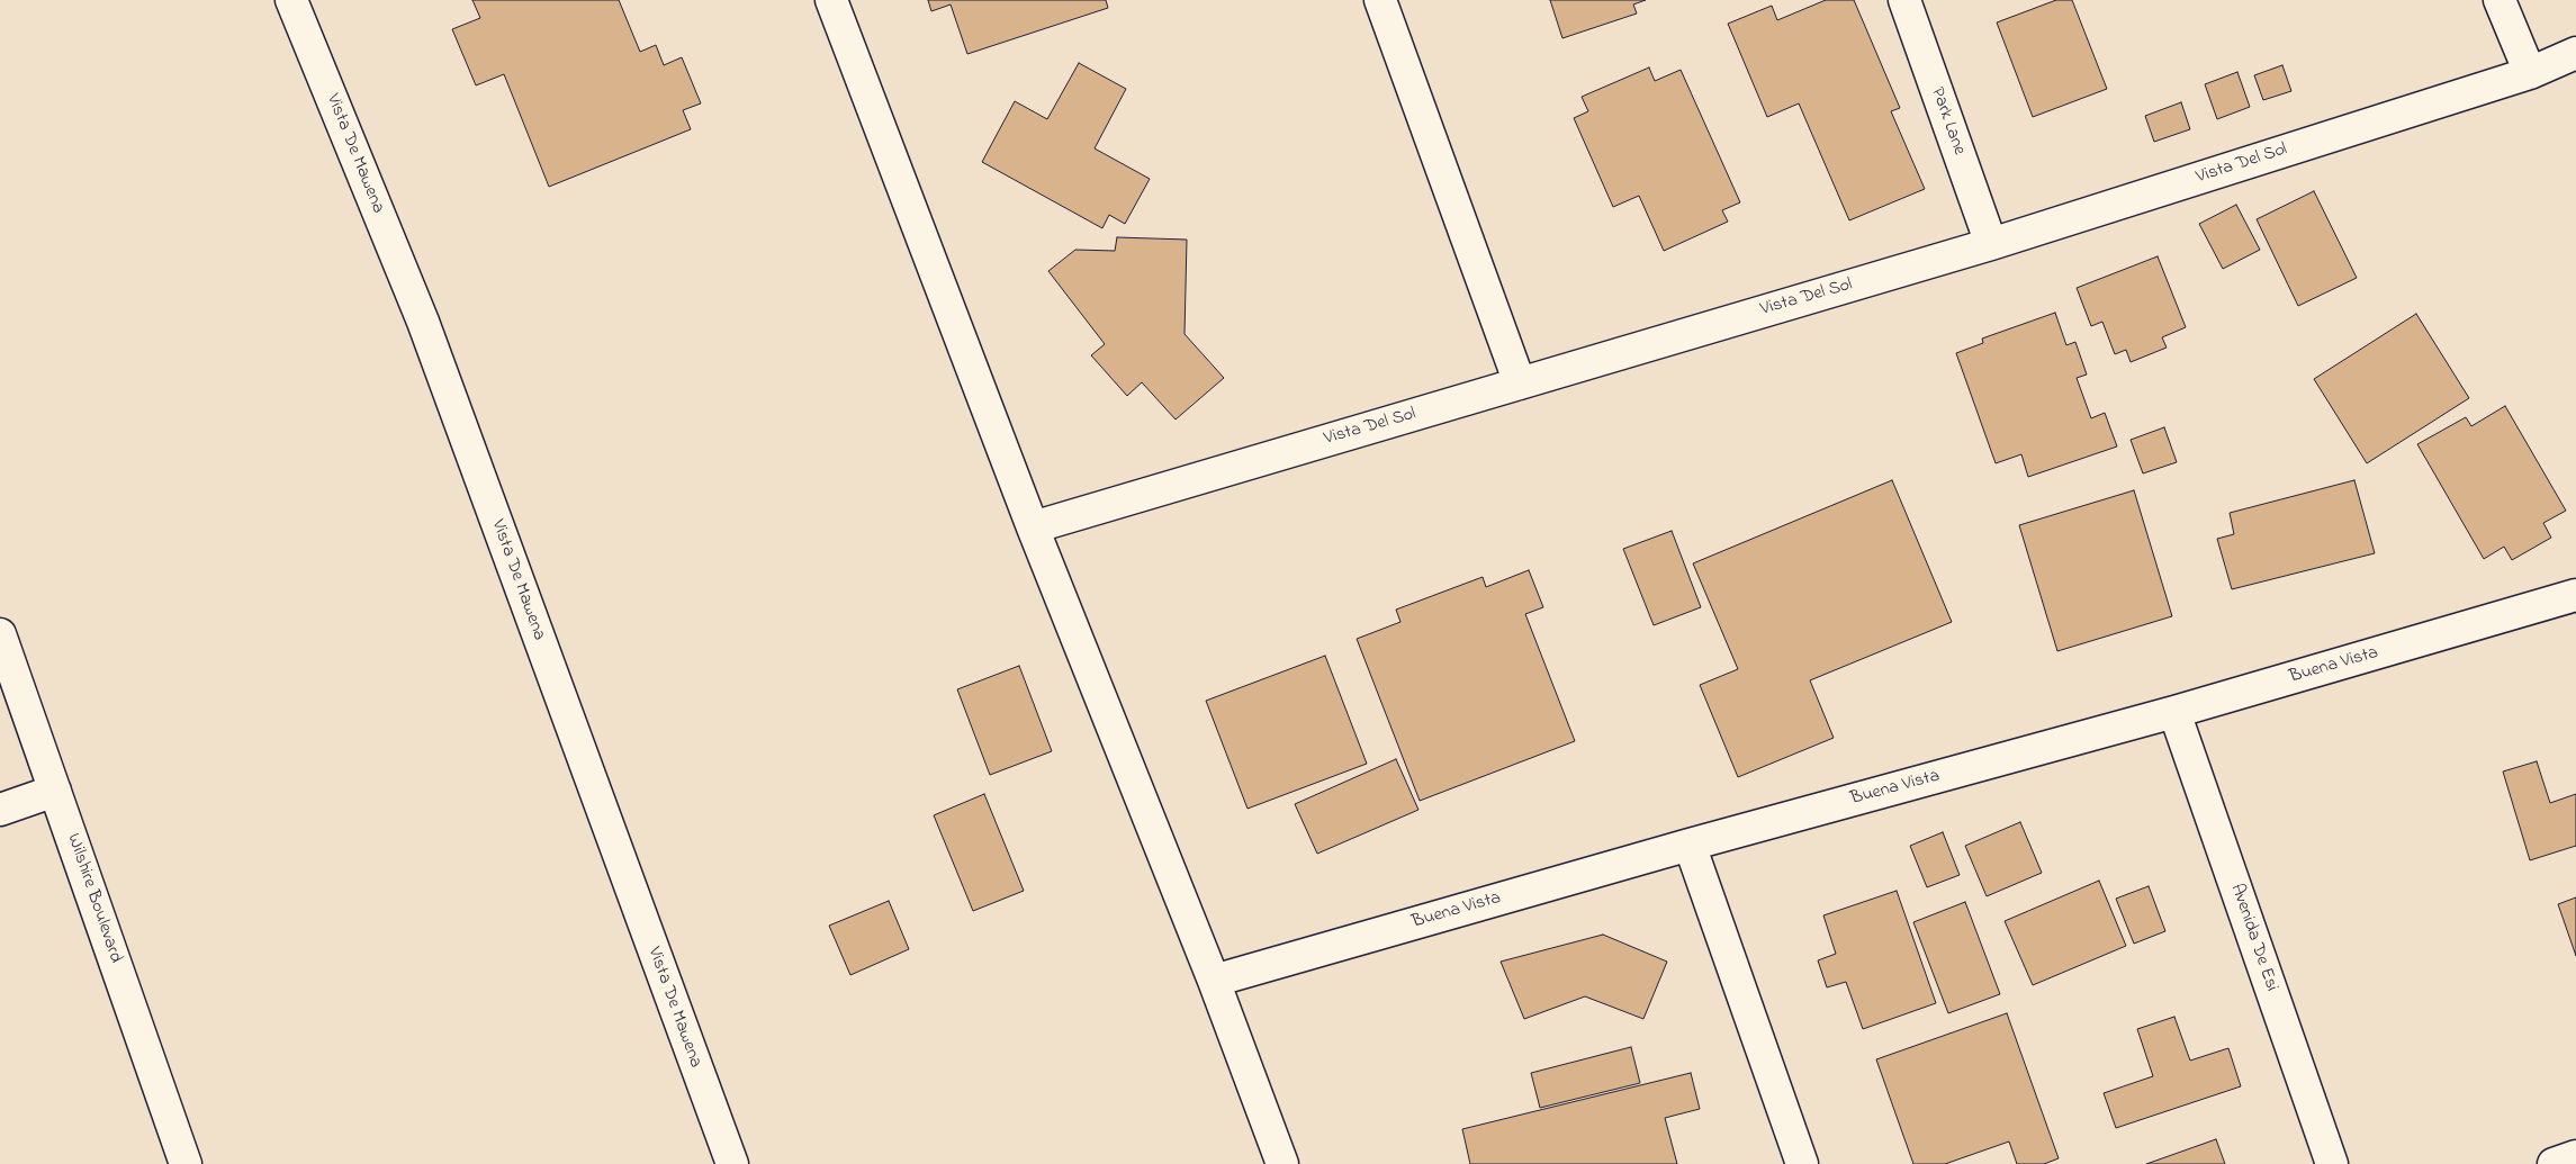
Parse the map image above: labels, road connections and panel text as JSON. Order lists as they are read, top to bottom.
{
  "streets": {
    "street": [
      "Park Lane",
      "Vista De Mawena",
      "Vista Del Sol",
      "Buena Vista",
      "Wilshire Boulevard",
      "Avenida De Esi"
    ]
  },
  "crossings": [
    ["Park Lane", "Vista Del Sol"],
    ["Buena Vista", "Avenida De Esi"]
  ]
}
